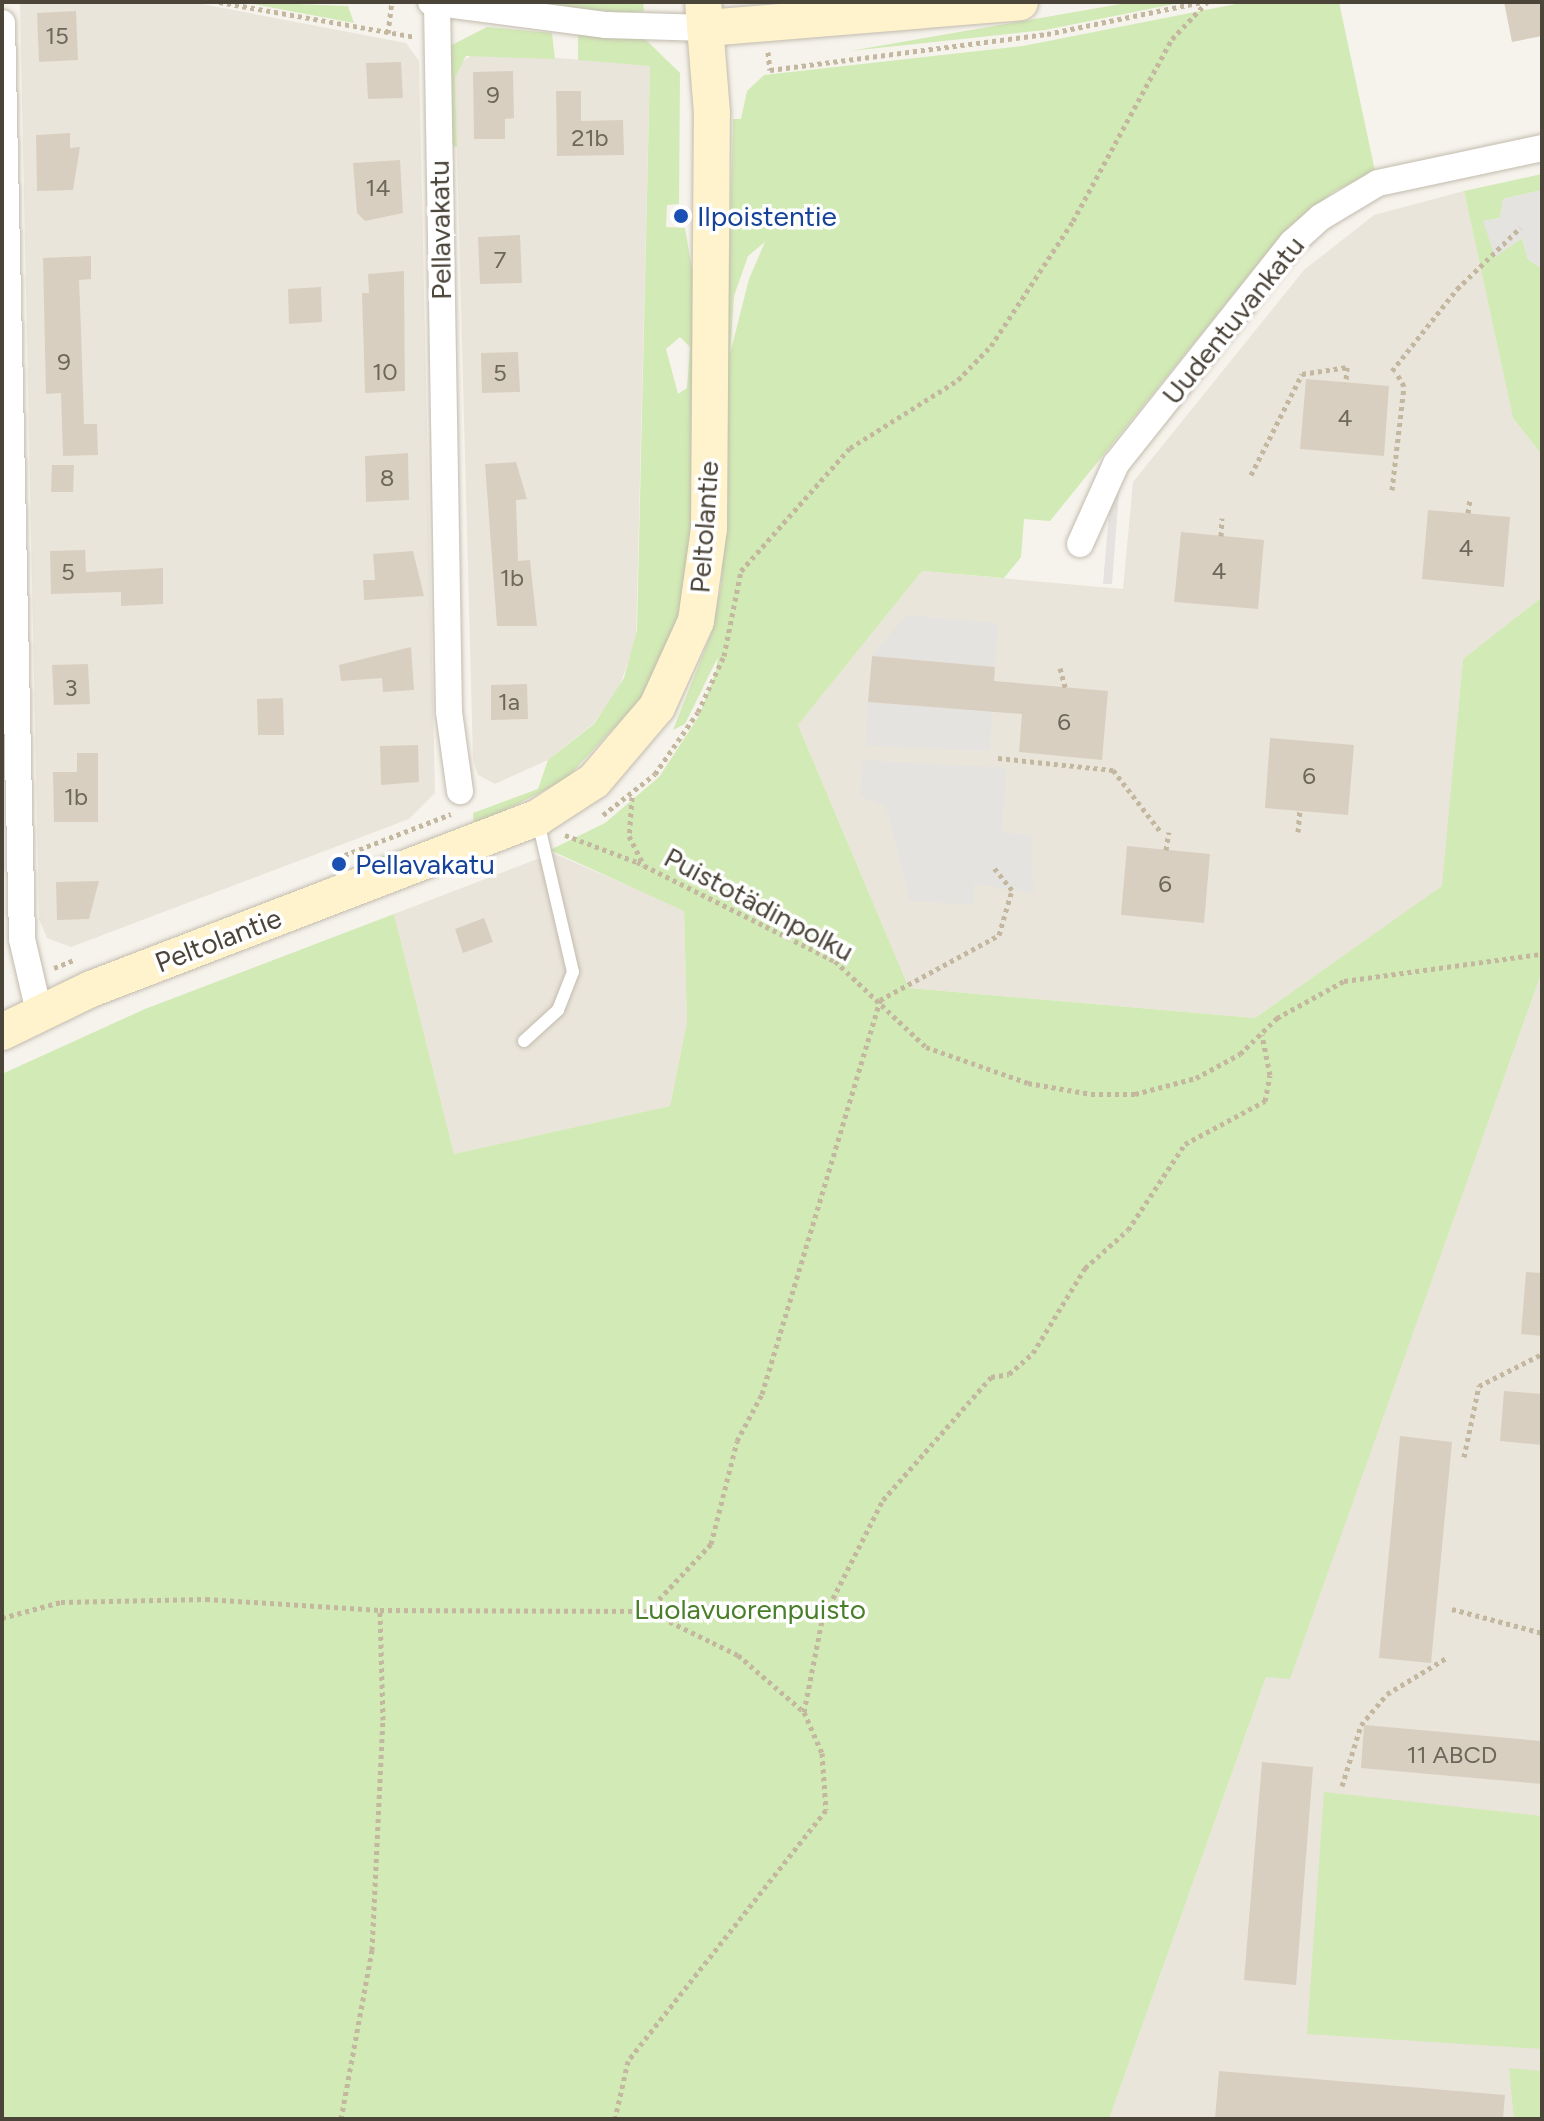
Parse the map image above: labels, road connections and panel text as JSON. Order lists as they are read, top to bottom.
{
  "streets": {
    "street": ["Pellavakatu", "Uudentuvankatu", "Peltolantie"],
    "path": ["Puistotädinpolku"]
  },
  "crossings": [
    ["Peltolantie", "Puistotädinpolku"]
  ],
  "parks": ["Luolavuorenpuisto"],
  "places": ["Ilpoistentie", "Pellavakatu"],
  "house_numbers": [
    "15",
    "9",
    "21b",
    "14",
    "7",
    "9",
    "10",
    "5",
    "4",
    "8",
    "4",
    "4",
    "5",
    "1b",
    "3",
    "1a",
    "6",
    "6",
    "1b",
    "6",
    "11 ABCD"
  ]
}
